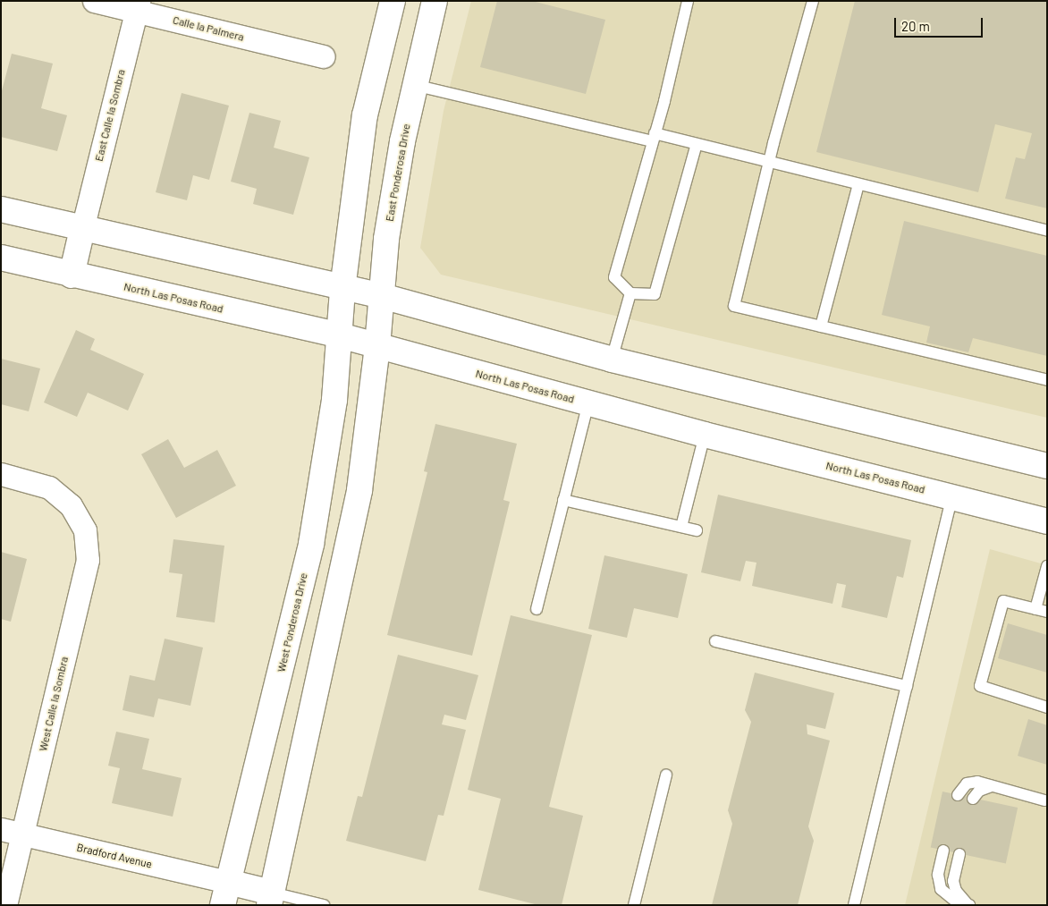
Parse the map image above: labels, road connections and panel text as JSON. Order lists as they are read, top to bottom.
{
  "streets": {
    "main road": ["East Ponderosa Drive", "North Las Posas Road", "West Ponderosa Drive"],
    "street": [
      "Calle la Palmera",
      "East Calle la Sombra",
      "West Calle la Sombra",
      "Bradford Avenue"
    ]
  },
  "crossings": [
    ["Calle la Palmera", "East Calle la Sombra"],
    ["East Ponderosa Drive", "North Las Posas Road"],
    ["North Las Posas Road", "West Ponderosa Drive"],
    ["West Ponderosa Drive", "Bradford Avenue"],
    ["West Calle la Sombra", "Bradford Avenue"]
  ],
  "scale_bar": "20 m"
}
